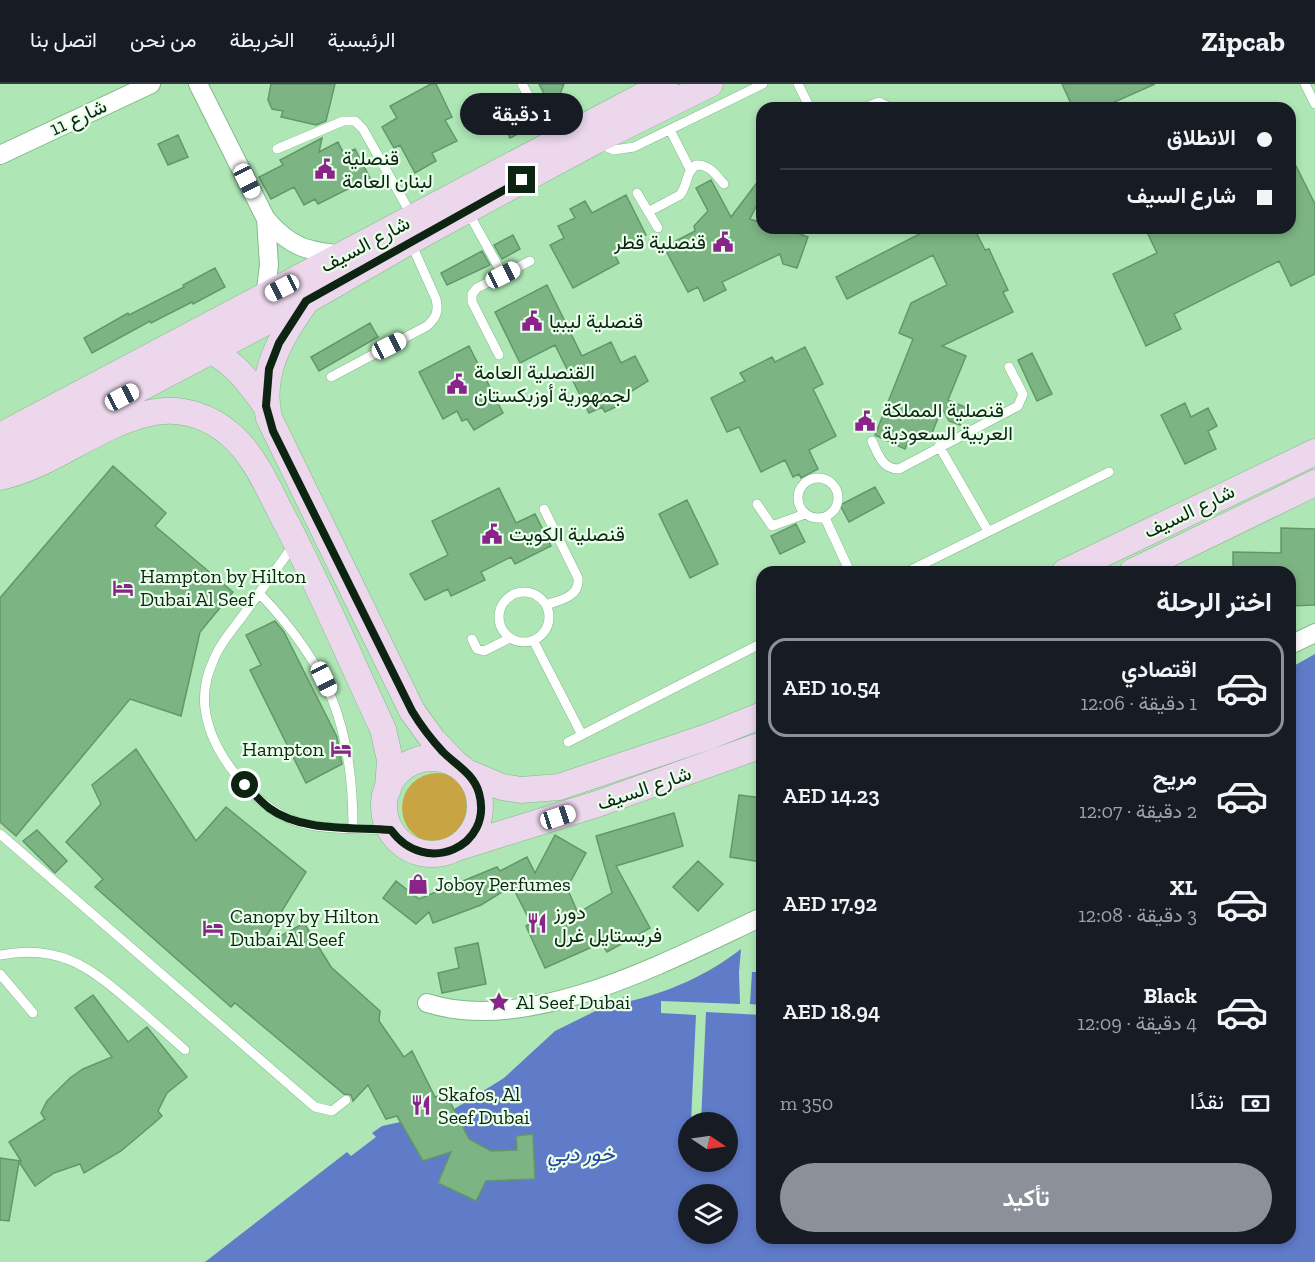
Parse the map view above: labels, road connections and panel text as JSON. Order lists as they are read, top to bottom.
{
  "streets": {
    "street": ["شارع 11", "شارع السيف"]
  },
  "water": ["خور دبي"],
  "places": {
    "public building": [
      "قنصلية لبنان العامة",
      "قنصلية قطر",
      "قنصلية ليبيا",
      "القنصلية العامة لجمهورية أوزبكستان",
      "قنصلية المملكة العربية السعودية",
      "قنصلية الكويت"
    ],
    "hotel": ["Hampton by Hilton Dubai Al Seef", "Hampton", "Canopy by Hilton Dubai Al Seef"],
    "shop": ["Joboy Perfumes"],
    "restaurant": ["دورز فريستايل غرل", "Skafos, Al Seef Dubai"],
    "place": ["Al Seef Dubai"]
  },
  "north": "right",
  "page": {
    "header": "Zipcab",
    "nav": [
      "الرئيسية",
      "الخريطة",
      "من نحن",
      "اتصل بنا"
    ],
    "bubble": "1 دقيقة",
    "banner": ["الانطلاق", "شارع السيف"],
    "heading": "اختر الرحلة",
    "list": [
      {
        "name": "اقتصادي",
        "note": "1 دقيقة · 12:06",
        "value": "AED 10.54"
      },
      {
        "name": "مريح",
        "note": "2 دقيقة · 12:07",
        "value": "AED 14.23"
      },
      {
        "name": "XL",
        "note": "3 دقيقة · 12:08",
        "value": "AED 17.92"
      },
      {
        "name": "Black",
        "note": "4 دقيقة · 12:09",
        "value": "AED 18.94"
      }
    ],
    "pay": ["نقدًا", "350 m"],
    "buttons": "تأكيد"
  }
}
